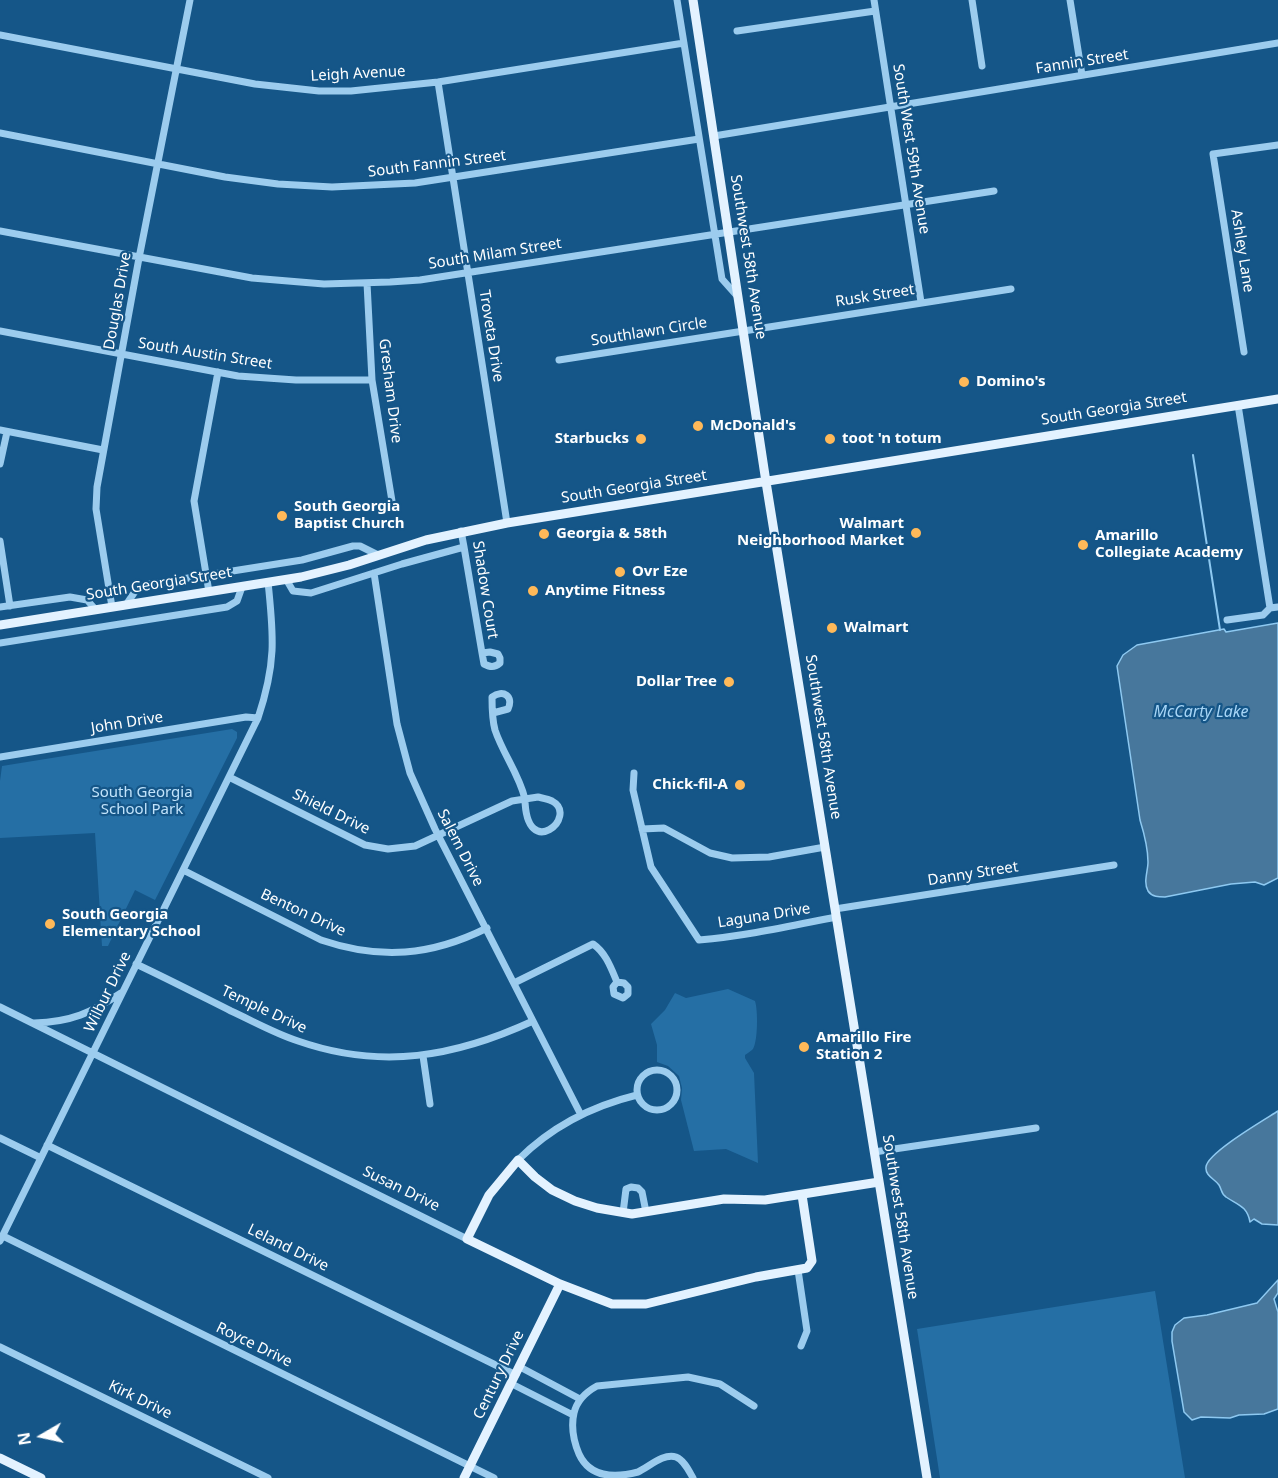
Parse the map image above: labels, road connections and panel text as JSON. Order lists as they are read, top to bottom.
{
  "streets": {
    "main road": [
      "Southwest 58th Avenue",
      "South Georgia Street",
      "Susan Drive",
      "Century Drive"
    ],
    "street": [
      "Fannin Street",
      "Leigh Avenue",
      "South West 59th Avenue",
      "South Fannin Street",
      "Ashley Lane",
      "South Milam Street",
      "Rusk Street",
      "Douglas Drive",
      "Southlawn Circle",
      "Troveta Drive",
      "South Austin Street",
      "Gresham Drive",
      "Shadow Court",
      "John Drive",
      "Shield Drive",
      "Salem Drive",
      "Danny Street",
      "Benton Drive",
      "Laguna Drive",
      "Wilbur Drive",
      "Temple Drive",
      "Leland Drive",
      "Royce Drive",
      "Kirk Drive"
    ]
  },
  "crossings": [
    ["Fannin Street", "South West 59th Avenue"],
    ["Leigh Avenue", "Douglas Drive"],
    ["Leigh Avenue", "Troveta Drive"],
    ["South West 59th Avenue", "South Milam Street"],
    ["South West 59th Avenue", "Rusk Street"],
    ["South Fannin Street", "Douglas Drive"],
    ["South Fannin Street", "Troveta Drive"],
    ["South Milam Street", "Southwest 58th Avenue"],
    ["South Milam Street", "Douglas Drive"],
    ["South Milam Street", "Troveta Drive"],
    ["South Milam Street", "Gresham Drive"],
    ["Southwest 58th Avenue", "Rusk Street"],
    ["Southwest 58th Avenue", "Southlawn Circle"],
    ["Southwest 58th Avenue", "South Georgia Street"],
    ["Southwest 58th Avenue", "Danny Street"],
    ["Southwest 58th Avenue", "Laguna Drive"],
    ["Rusk Street", "Southlawn Circle"],
    ["Douglas Drive", "South Austin Street"],
    ["Douglas Drive", "South Georgia Street"],
    ["Troveta Drive", "South Georgia Street"],
    ["South Austin Street", "Gresham Drive"],
    ["South Georgia Street", "Shadow Court"],
    ["South Georgia Street", "Wilbur Drive"],
    ["John Drive", "Wilbur Drive"],
    ["Shield Drive", "Salem Drive"],
    ["Shield Drive", "Wilbur Drive"],
    ["Salem Drive", "Benton Drive"],
    ["Salem Drive", "Temple Drive"],
    ["Danny Street", "Laguna Drive"],
    ["Benton Drive", "Wilbur Drive"],
    ["Wilbur Drive", "Temple Drive"],
    ["Wilbur Drive", "Susan Drive"],
    ["Wilbur Drive", "Leland Drive"],
    ["Wilbur Drive", "Royce Drive"],
    ["Susan Drive", "Century Drive"],
    ["Leland Drive", "Century Drive"],
    ["Royce Drive", "Century Drive"]
  ],
  "water": ["McCarty Lake"],
  "parks": ["South Georgia School Park"],
  "places": [
    "Domino's",
    "McDonald's",
    "Starbucks",
    "toot 'n totum",
    "South Georgia Baptist Church",
    "Walmart Neighborhood Market",
    "Georgia & 58th",
    "Amarillo Collegiate Academy",
    "Ovr Eze",
    "Anytime Fitness",
    "Walmart",
    "Dollar Tree",
    "Chick-fil-A",
    "South Georgia Elementary School",
    "Amarillo Fire Station 2"
  ],
  "north": "left"
}
